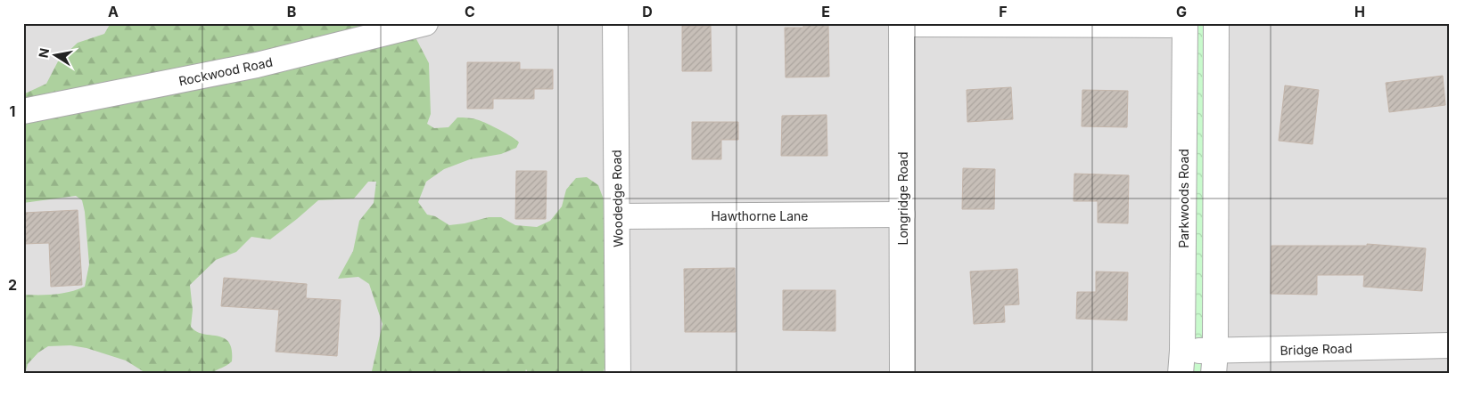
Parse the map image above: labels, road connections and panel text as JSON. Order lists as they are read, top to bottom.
{
  "streets": {
    "street": [
      "Rockwood Road",
      "Woodedge Road",
      "Longridge Road",
      "Parkwoods Road",
      "Hawthorne Lane",
      "Bridge Road"
    ]
  },
  "crossings": [
    ["Woodedge Road", "Hawthorne Lane"],
    ["Longridge Road", "Hawthorne Lane"],
    ["Parkwoods Road", "Bridge Road"]
  ],
  "north": "left",
  "grid": {
    "columns": [
      "A",
      "B",
      "C",
      "D",
      "E",
      "F",
      "G",
      "H"
    ],
    "rows": ["1", "2"]
  }
}
